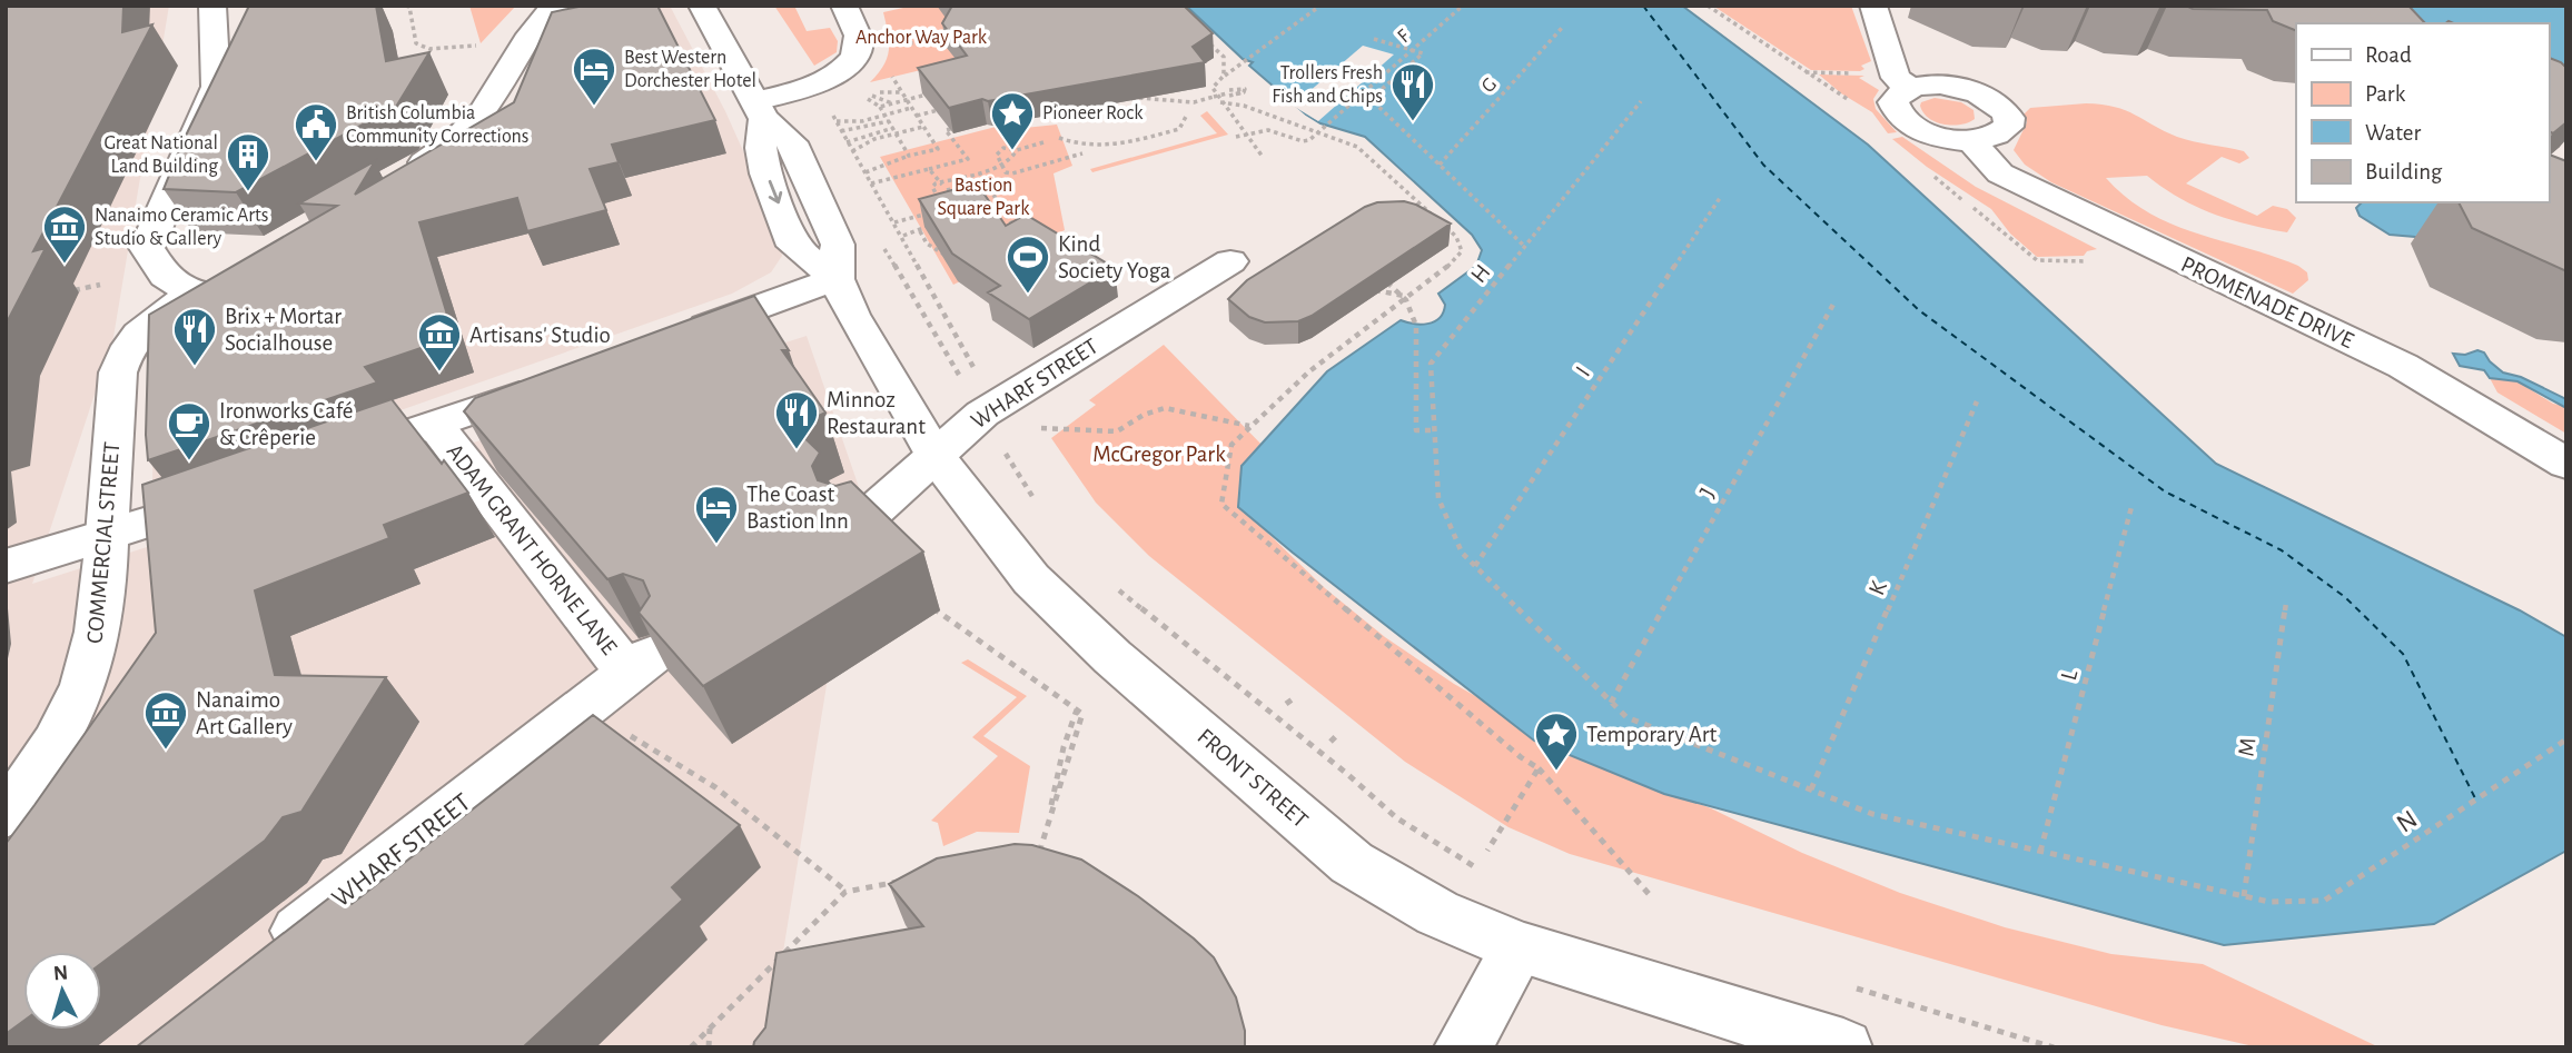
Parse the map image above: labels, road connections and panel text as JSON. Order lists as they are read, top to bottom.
{
  "streets": {
    "street": [
      "PROMENADE DRIVE",
      "WHARF STREET",
      "COMMERCIAL STREET",
      "ADAM GRANT HORNE LANE",
      "FRONT STREET"
    ],
    "path": [
      "F",
      "G",
      "H",
      "I",
      "J",
      "K",
      "L",
      "M",
      "N"
    ]
  },
  "crossings": [
    ["H", "I"],
    ["WHARF STREET", "ADAM GRANT HORNE LANE"],
    ["WHARF STREET", "FRONT STREET"],
    ["M", "N"]
  ],
  "parks": ["Anchor Way Park", "Bastion Square Park", "McGregor Park"],
  "places": {
    "hotel": ["Best Western Dorchester Hotel", "The Coast Bastion Inn"],
    "restaurant": ["Trollers Fresh Fish and Chips", "Brix + Mortar Socialhouse", "Minnoz Restaurant"],
    "place": ["Pioneer Rock", "Temporary Art"],
    "public building": ["British Columbia Community Corrections"],
    "building": ["Great National Land Building"],
    "museum": ["Nanaimo Ceramic Arts Studio & Gallery", "Artisans' Studio", "Nanaimo Art Gallery"],
    "sports": ["Kind Society Yoga"],
    "cafe": ["Ironworks Café & Crêperie"]
  },
  "legend": [
    "Road",
    "Park",
    "Water",
    "Building"
  ],
  "north": "top"
}
